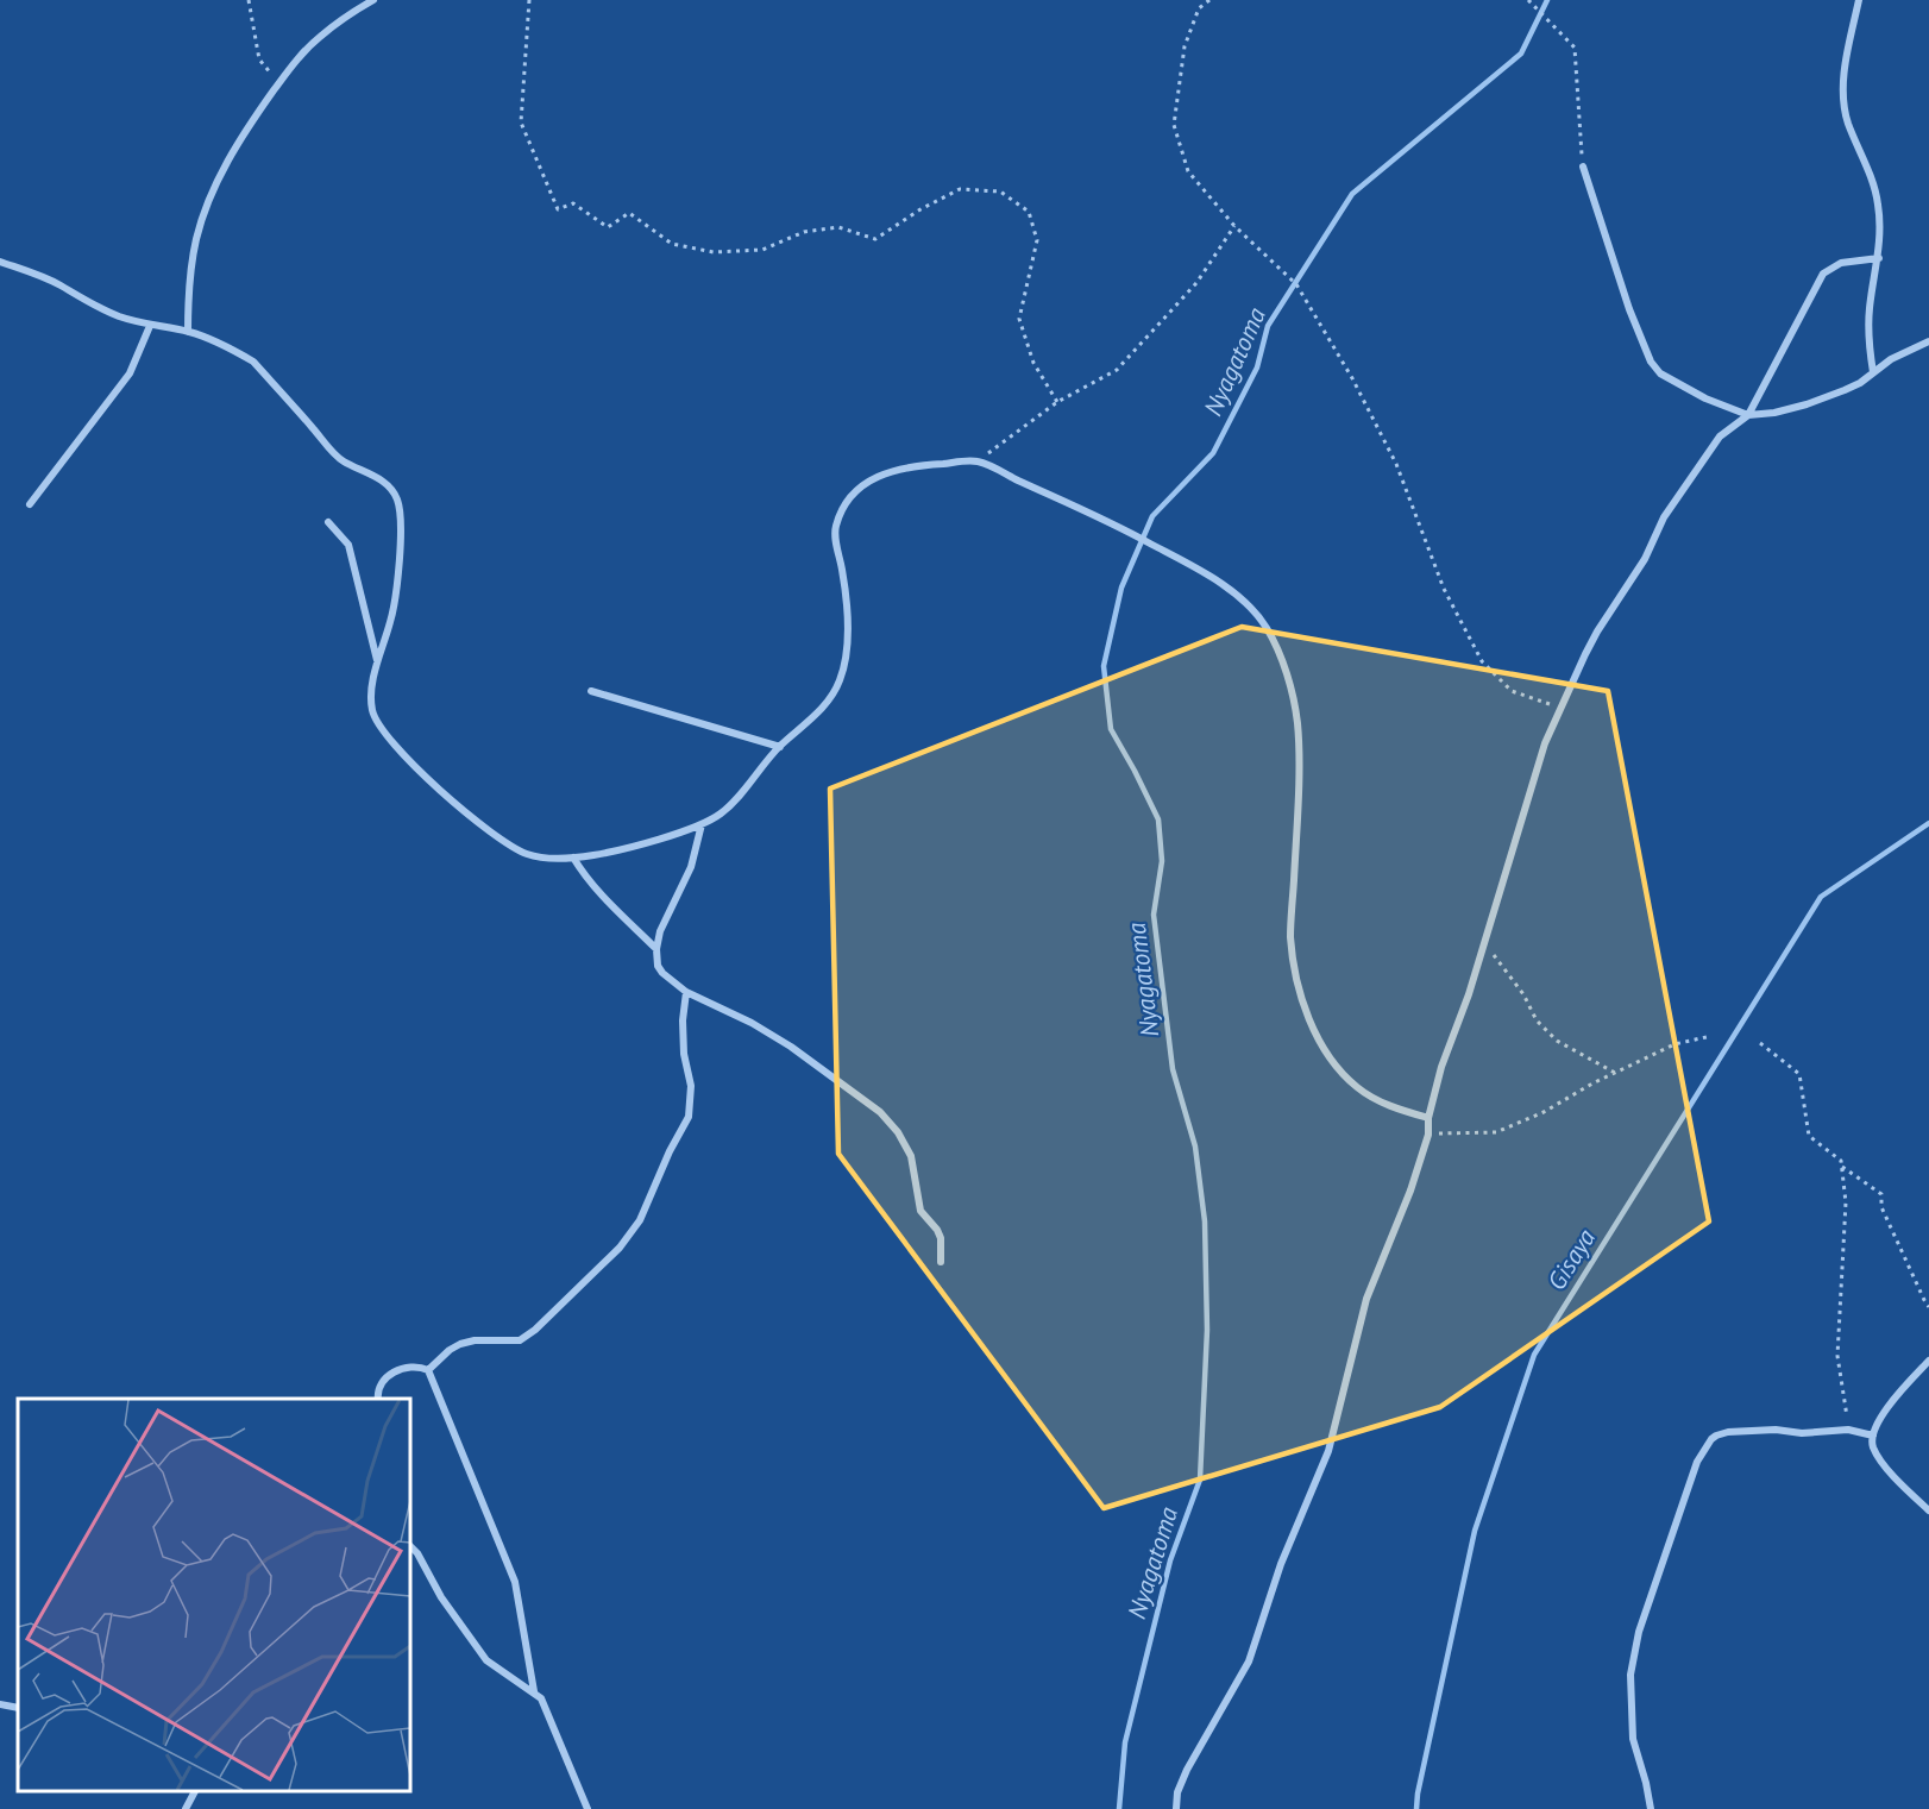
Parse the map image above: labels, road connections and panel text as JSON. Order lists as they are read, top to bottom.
{
  "water": ["Nyagatoma", "Gisaya"]
}
